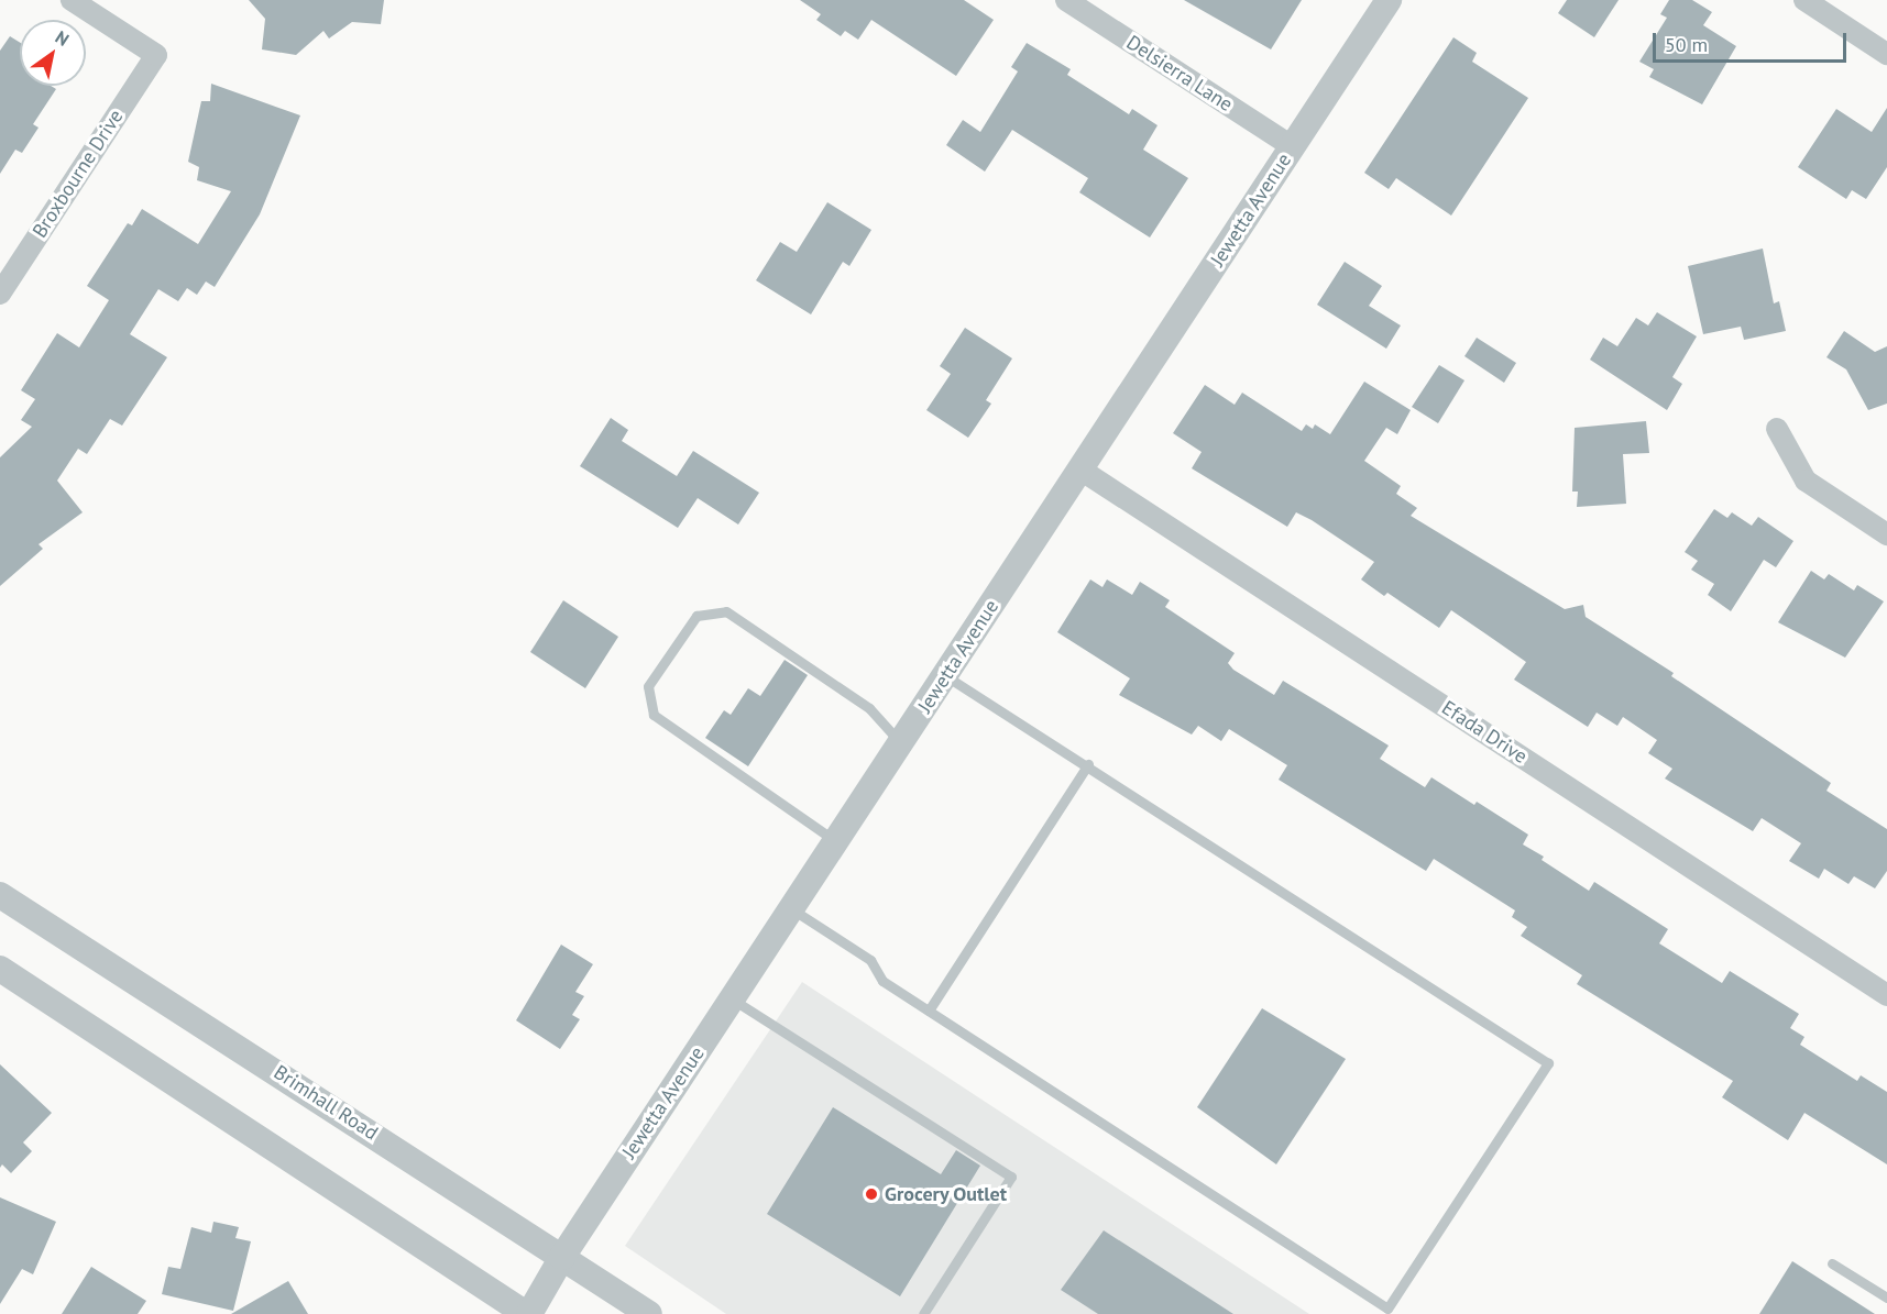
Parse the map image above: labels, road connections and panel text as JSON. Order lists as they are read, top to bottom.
{
  "streets": {
    "street": [
      "Delsierra Lane",
      "Broxbourne Drive",
      "Jewetta Avenue",
      "Efada Drive",
      "Brimhall Road"
    ]
  },
  "crossings": [
    ["Delsierra Lane", "Jewetta Avenue"],
    ["Jewetta Avenue", "Efada Drive"],
    ["Jewetta Avenue", "Brimhall Road"]
  ],
  "places": ["Grocery Outlet"],
  "scale_bar": "50 m",
  "north": "top right"
}
